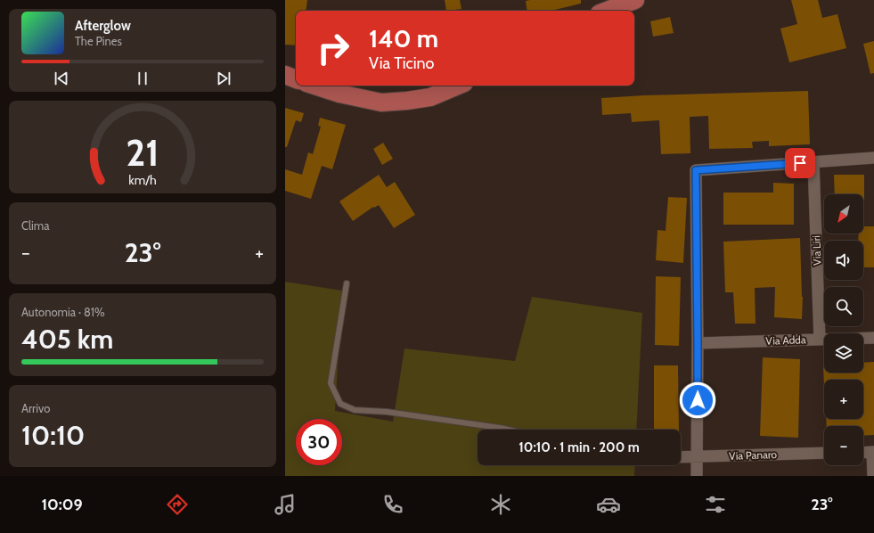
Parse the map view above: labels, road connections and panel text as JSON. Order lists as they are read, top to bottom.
{
  "streets": {
    "street": ["Via Liri", "Via Adda", "Via Panaro"]
  },
  "crossings": [
    ["Via Liri", "Via Adda"]
  ],
  "north": "bottom left",
  "page": {
    "turn": ["140 m", "Via Ticino"],
    "song": ["Afterglow", "The Pines"],
    "map_buttons": ["+", "−"],
    "tile": [
      "Clima",
      ["Autonomia · 81%", "405 km"],
      ["Arrivo", "10:10"]
    ],
    "heat": ["−", "23°", "+"],
    "limit": "30",
    "trip": "10:10 · 1 min · 200 m",
    "tabs": ["10:09", "23°"],
    "gauge": ["21", "km/h"]
  }
}
